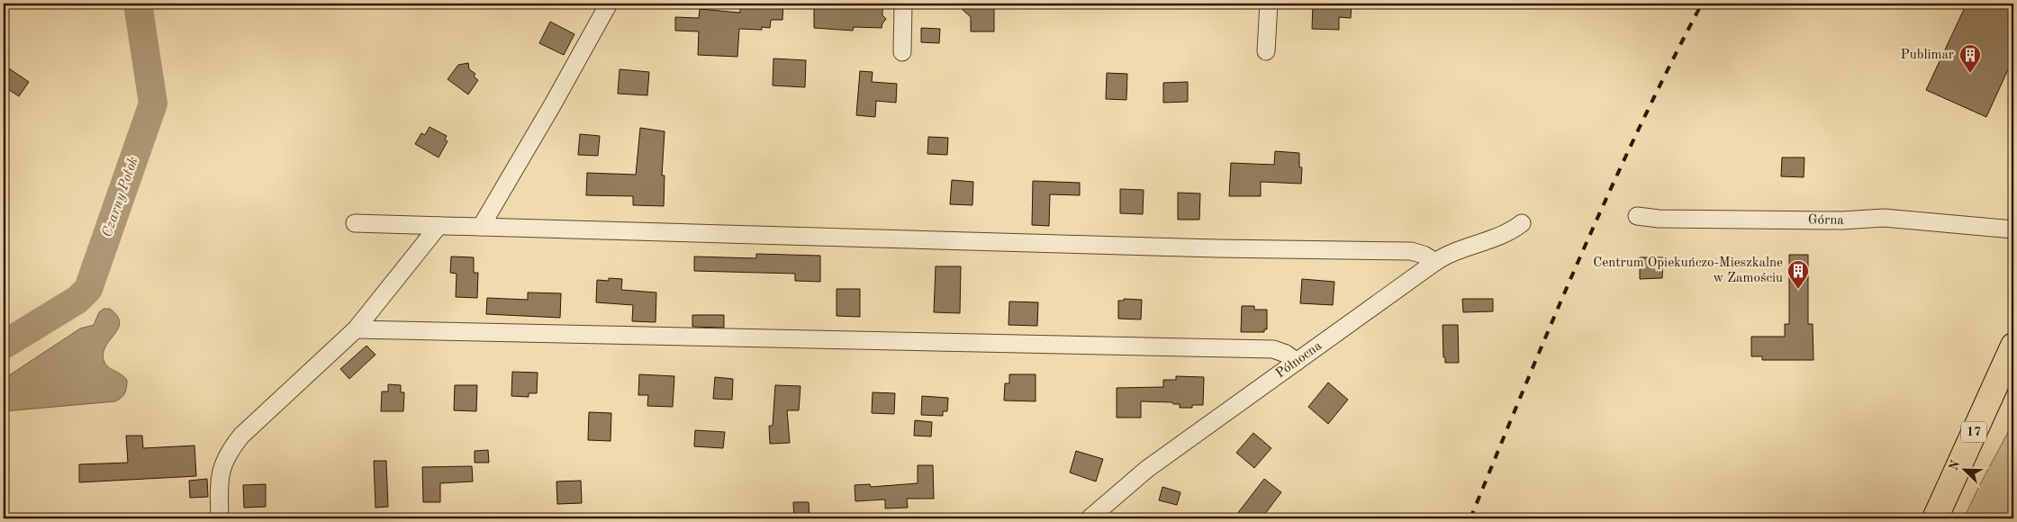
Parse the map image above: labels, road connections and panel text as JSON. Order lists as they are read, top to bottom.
{
  "streets": {
    "highway": ["17"],
    "street": ["Górna", "Północna"]
  },
  "water": ["Czarny Potok"],
  "places": {
    "building": ["Publimar", "Centrum Opiekuńczo-Mieszkalne w Zamościu"]
  },
  "north": "top left"
}
